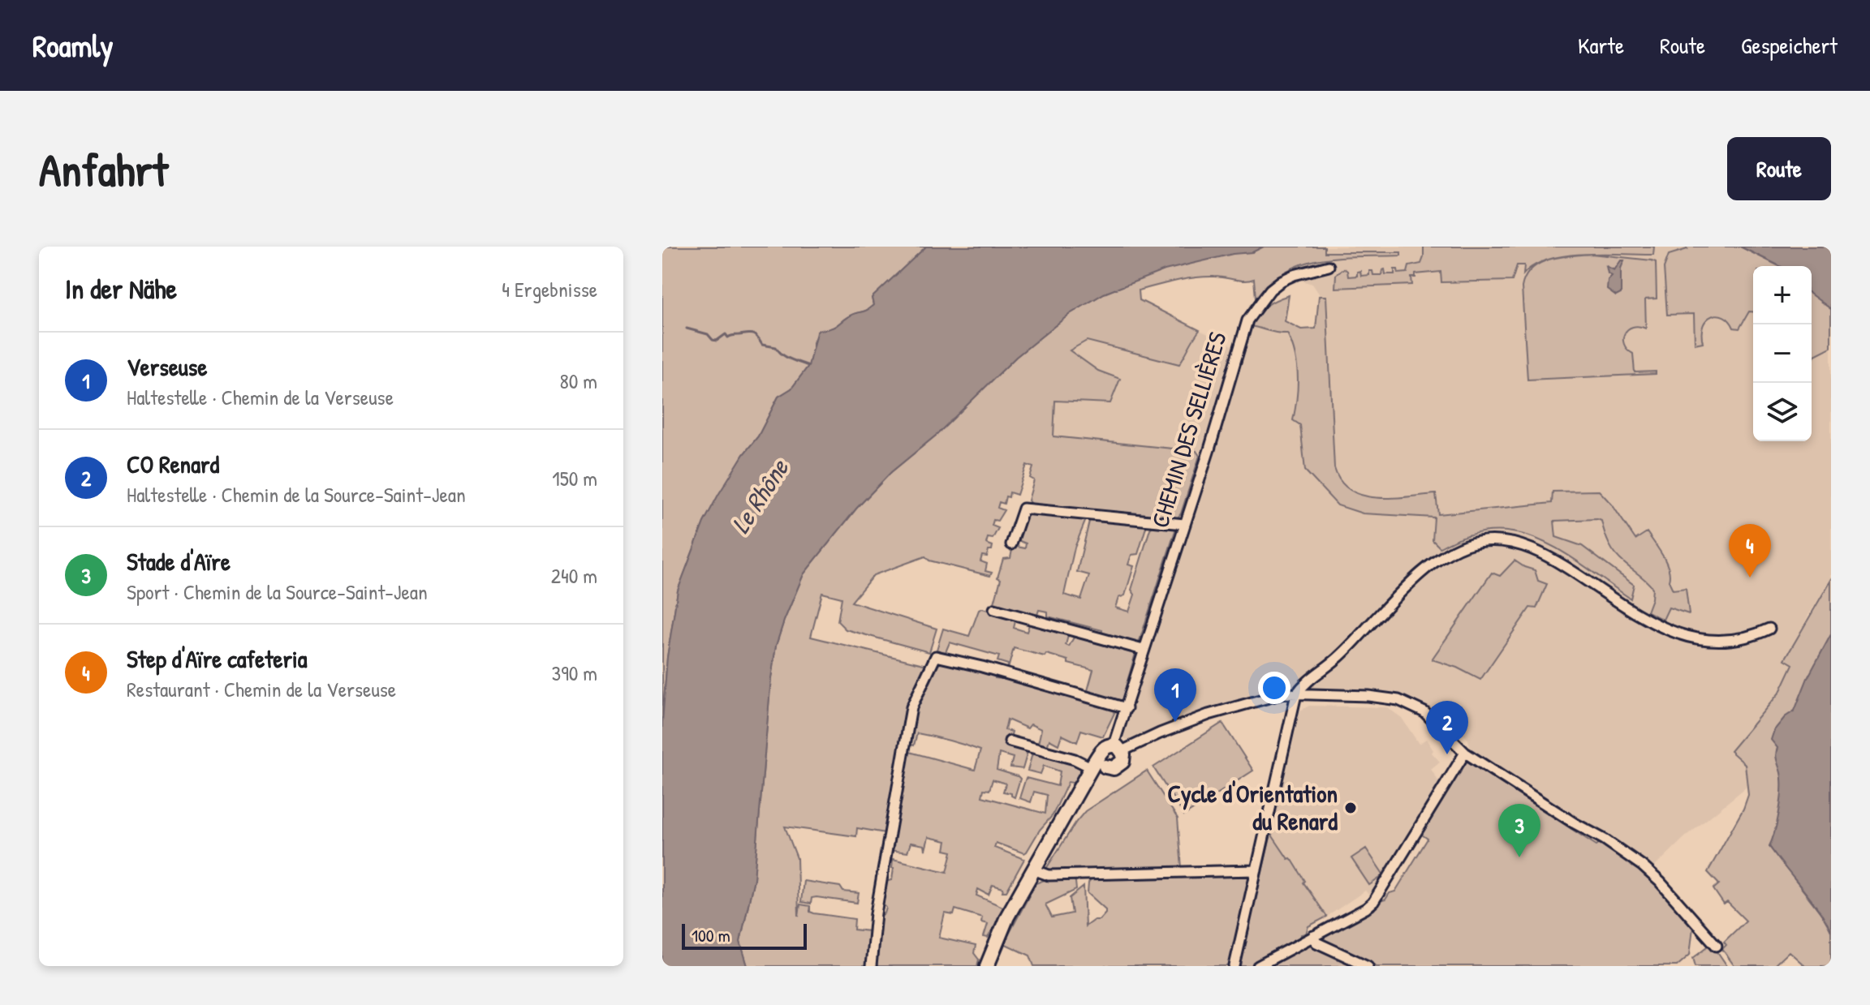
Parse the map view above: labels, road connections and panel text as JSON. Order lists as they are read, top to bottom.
{
  "streets": {
    "street": ["CHEMIN DES SELLIÈRES"]
  },
  "water": ["Le Rhône"],
  "places": ["Cycle d'Orientation du Renard"],
  "scale_bar": "100 m",
  "page": {
    "header": "Roamly",
    "nav": ["Karte", "Route", "Gespeichert"],
    "buttons": "Route",
    "title": "Anfahrt",
    "heading": ["In der Nähe", "4 Ergebnisse"],
    "map_buttons": ["+", "−"],
    "list": [
      {
        "mark": "1",
        "name": "Verseuse",
        "note": "Haltestelle · Chemin de la Verseuse",
        "value": "80 m"
      },
      {
        "mark": "2",
        "name": "CO Renard",
        "note": "Haltestelle · Chemin de la Source-Saint-Jean",
        "value": "150 m"
      },
      {
        "mark": "3",
        "name": "Stade d'Aïre",
        "note": "Sport · Chemin de la Source-Saint-Jean",
        "value": "240 m"
      },
      {
        "mark": "4",
        "name": "Step d'Aïre cafeteria",
        "note": "Restaurant · Chemin de la Verseuse",
        "value": "390 m"
      }
    ],
    "pins": [
      "4",
      "1",
      "2",
      "3"
    ],
    "scale": "100 m"
  }
}
